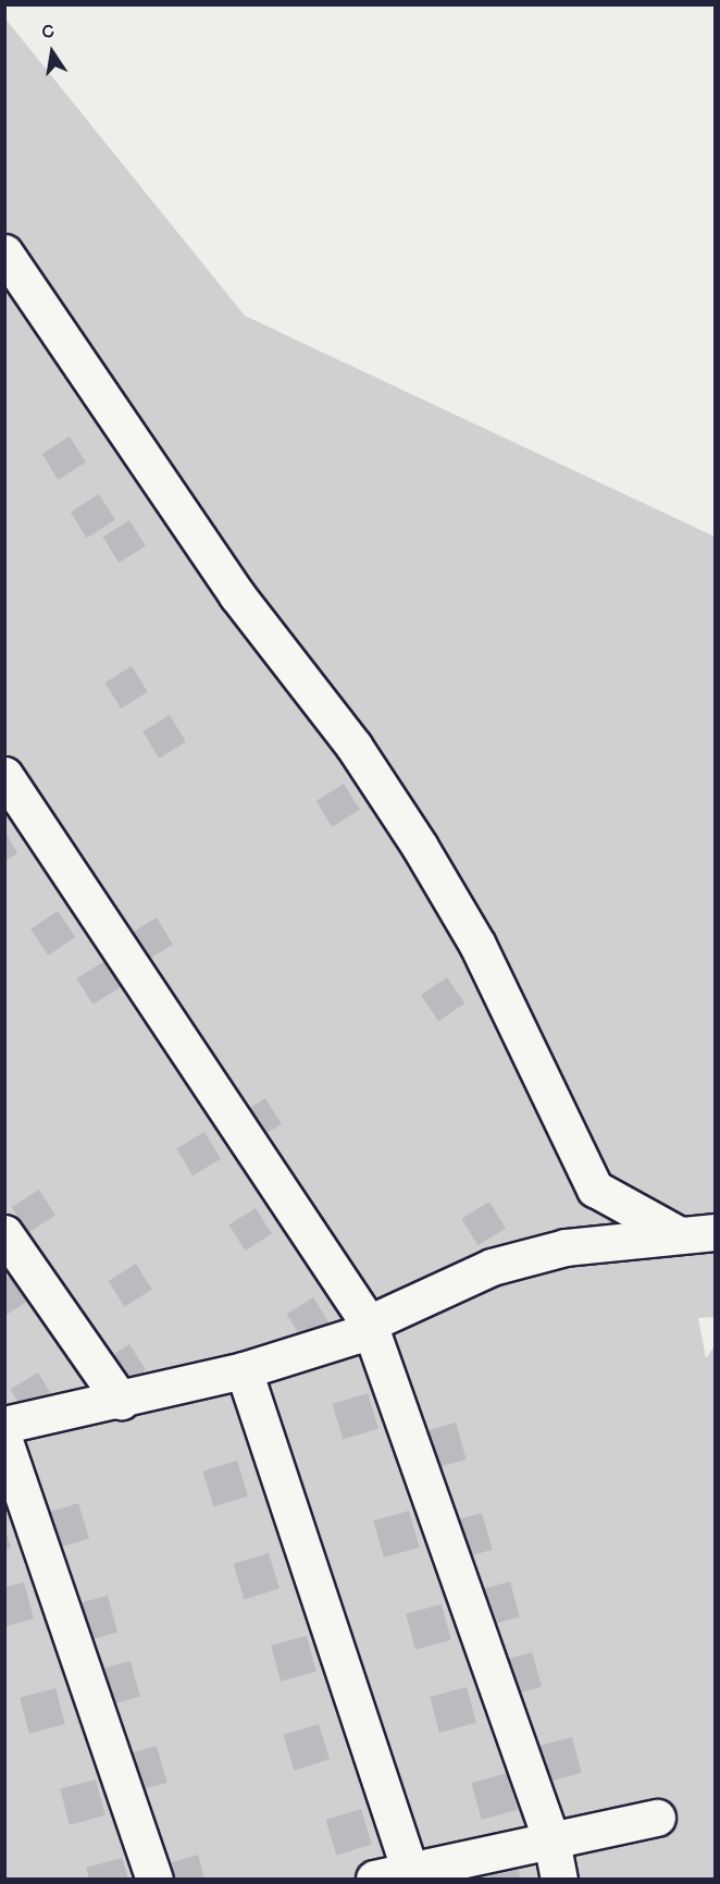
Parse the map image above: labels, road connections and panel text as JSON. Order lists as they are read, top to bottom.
{
  "north": "top"
}
